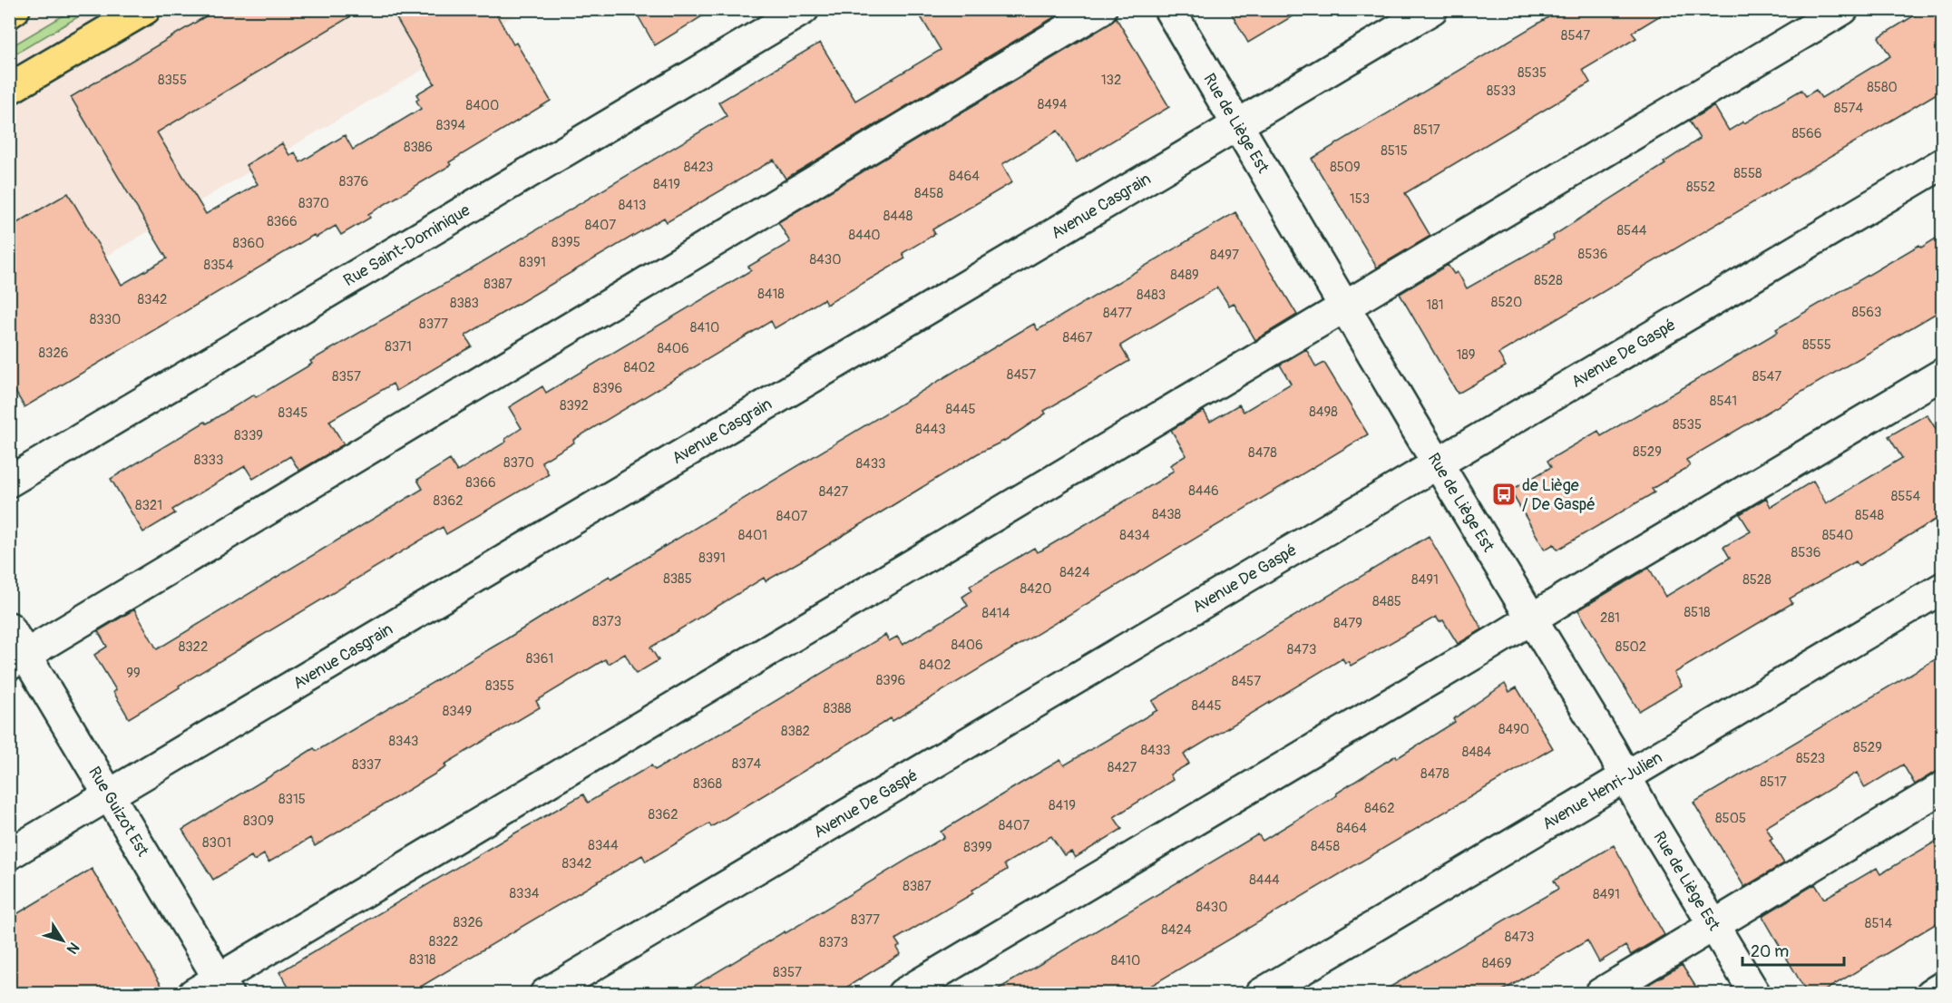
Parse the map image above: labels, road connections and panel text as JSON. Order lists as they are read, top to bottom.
{
  "streets": {
    "street": [
      "Rue de Liège Est",
      "Avenue Casgrain",
      "Rue Saint-Dominique",
      "Avenue De Gaspé",
      "Avenue Henri-Julien",
      "Rue Guizot Est"
    ]
  },
  "crossings": [
    ["Rue de Liège Est", "Avenue Casgrain"],
    ["Rue de Liège Est", "Avenue De Gaspé"],
    ["Rue de Liège Est", "Avenue Henri-Julien"],
    ["Avenue Casgrain", "Rue Guizot Est"]
  ],
  "places": {
    "bus stop": ["de Liège / De Gaspé"]
  },
  "house_numbers": [
    "8547",
    "8535",
    "8355",
    "132",
    "8580",
    "8533",
    "8494",
    "8400",
    "8574",
    "8394",
    "8517",
    "8566",
    "8386",
    "8515",
    "8423",
    "8509",
    "8558",
    "8464",
    "8376",
    "8419",
    "8552",
    "8458",
    "153",
    "8370",
    "8413",
    "8448",
    "8366",
    "8407",
    "8544",
    "8440",
    "8395",
    "8360",
    "8536",
    "8497",
    "8430",
    "8391",
    "8354",
    "8489",
    "8528",
    "8387",
    "8418",
    "8483",
    "8342",
    "8520",
    "8383",
    "181",
    "8563",
    "8477",
    "8330",
    "8377",
    "8410",
    "8467",
    "8555",
    "8371",
    "8406",
    "8326",
    "189",
    "8402",
    "8457",
    "8357",
    "8547",
    "8396",
    "8541",
    "8392",
    "8445",
    "8498",
    "8345",
    "8535",
    "8443",
    "8339",
    "8529",
    "8478",
    "8333",
    "8370",
    "8433",
    "8366",
    "8446",
    "8427",
    "8554",
    "8362",
    "8321",
    "8438",
    "8548",
    "8407",
    "8401",
    "8434",
    "8540",
    "8536",
    "8391",
    "8424",
    "8385",
    "8491",
    "8528",
    "8420",
    "8485",
    "8518",
    "8414",
    "281",
    "8373",
    "8479",
    "8406",
    "8322",
    "8502",
    "8473",
    "8361",
    "8402",
    "99",
    "8396",
    "8457",
    "8355",
    "8445",
    "8388",
    "8349",
    "8490",
    "8382",
    "8343",
    "8529",
    "8433",
    "8484",
    "8523",
    "8374",
    "8337",
    "8427",
    "8478",
    "8517",
    "8368",
    "8315",
    "8419",
    "8462",
    "8362",
    "8505",
    "8309",
    "8407",
    "8464",
    "8301",
    "8344",
    "8458",
    "8399",
    "8342",
    "8444",
    "8387",
    "8334",
    "8491",
    "8430",
    "8377",
    "8326",
    "8514",
    "8424",
    "8473",
    "8322",
    "8373",
    "8318",
    "8410",
    "8469",
    "8357"
  ],
  "scale_bar": "20 m",
  "north": "bottom right"
}
